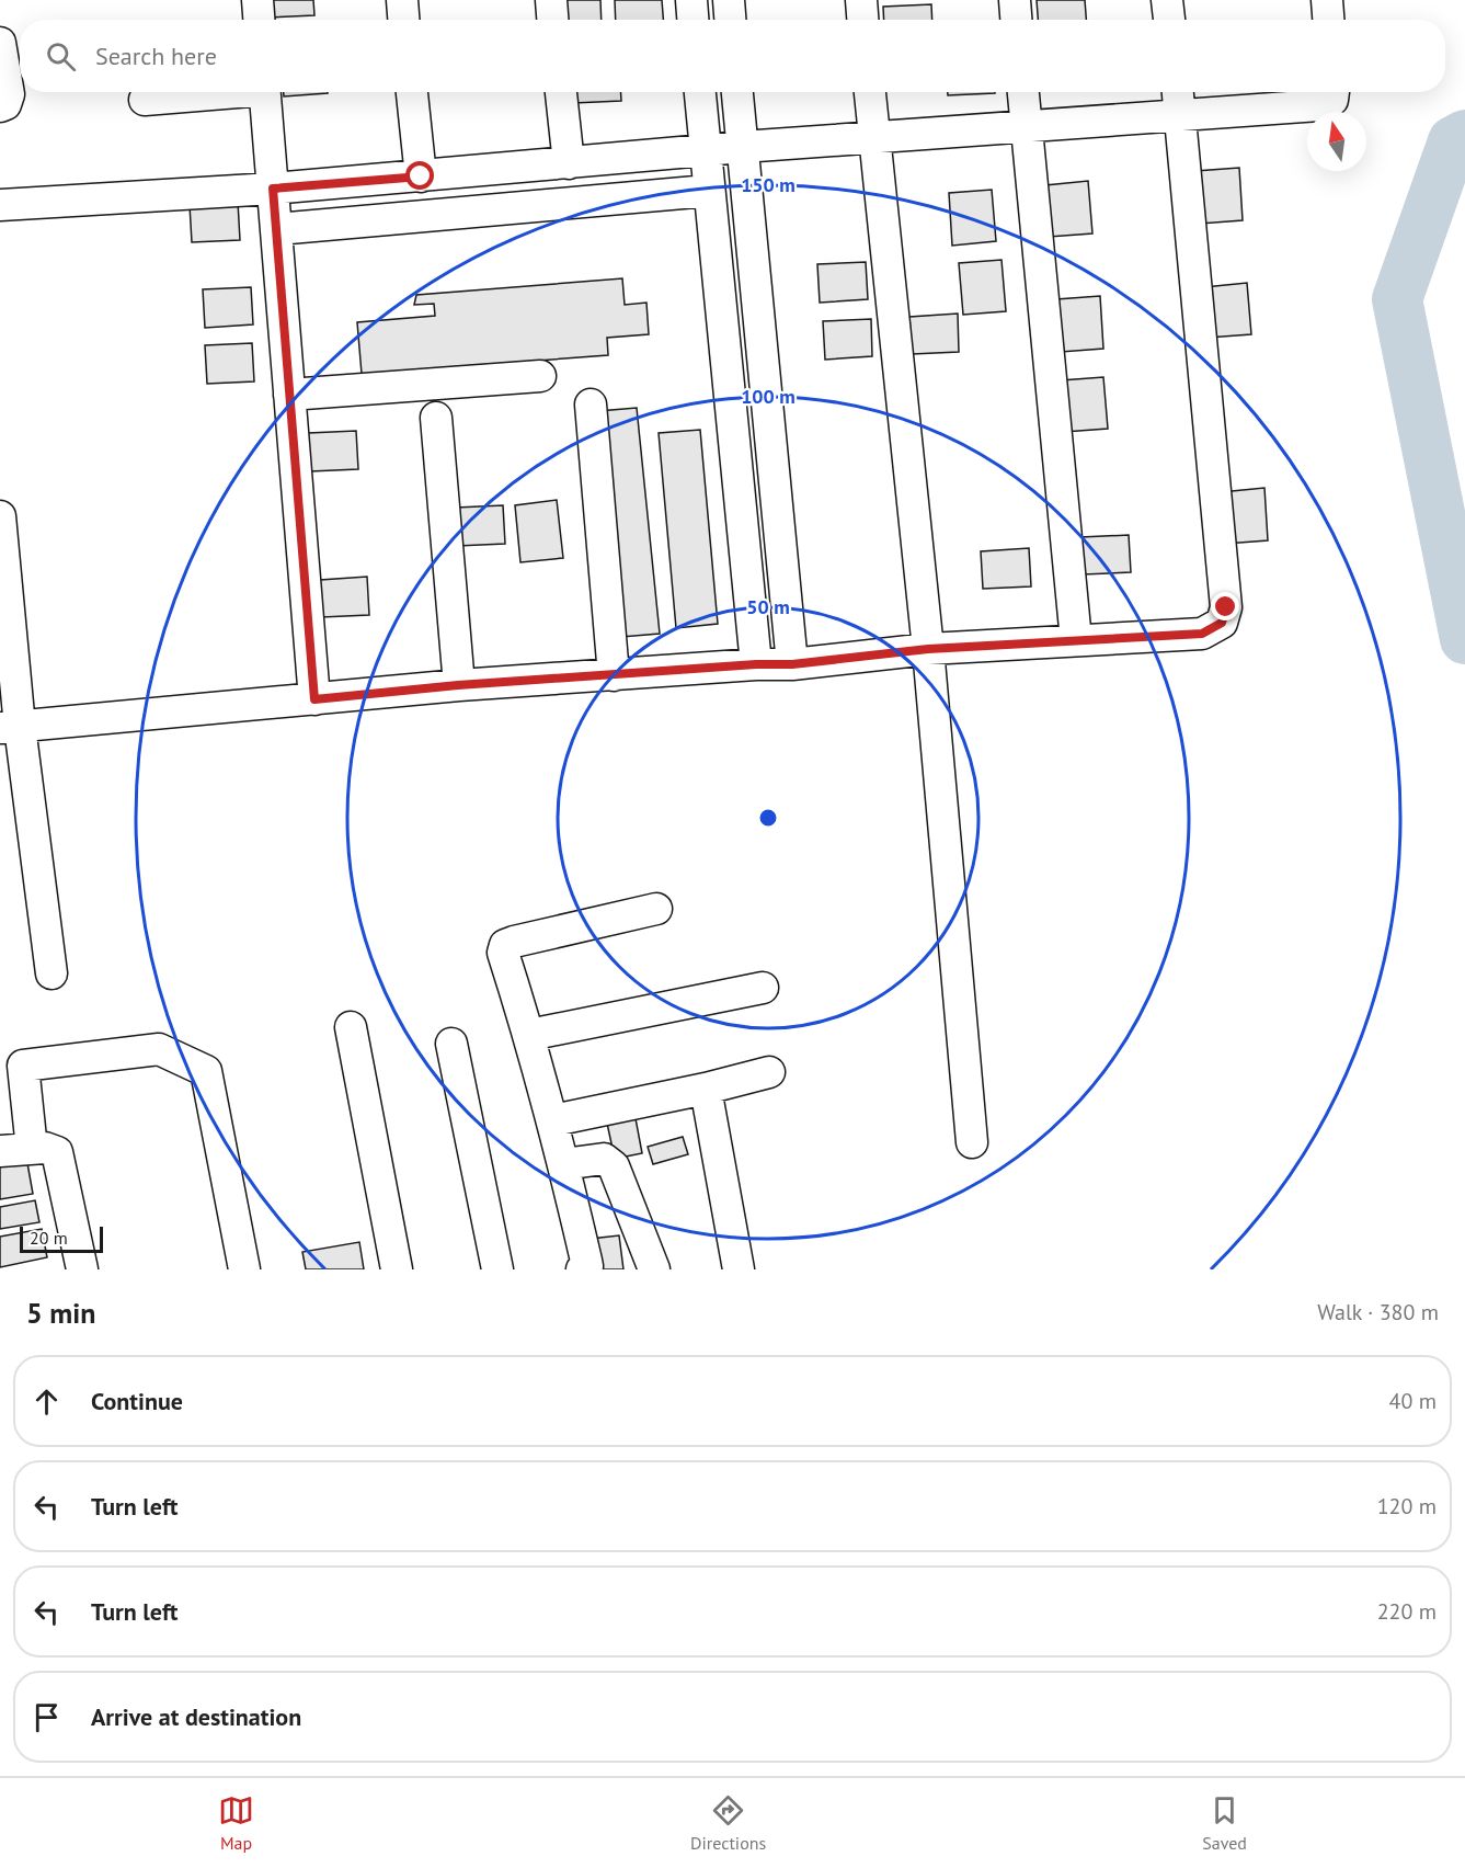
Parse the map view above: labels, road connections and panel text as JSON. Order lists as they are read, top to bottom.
{
  "scale_bar": "20 m",
  "north": "top",
  "page": {
    "search": "Search here",
    "scale": "20 m",
    "heading": ["5 min", "Walk · 380 m"],
    "list": [
      ["Continue", "40 m"],
      ["Turn left", "120 m"],
      ["Turn left", "220 m"],
      "Arrive at destination"
    ],
    "nav": ["Map", "Directions", "Saved"]
  },
  "rings": ["150 m", "100 m", "50 m"]
}
